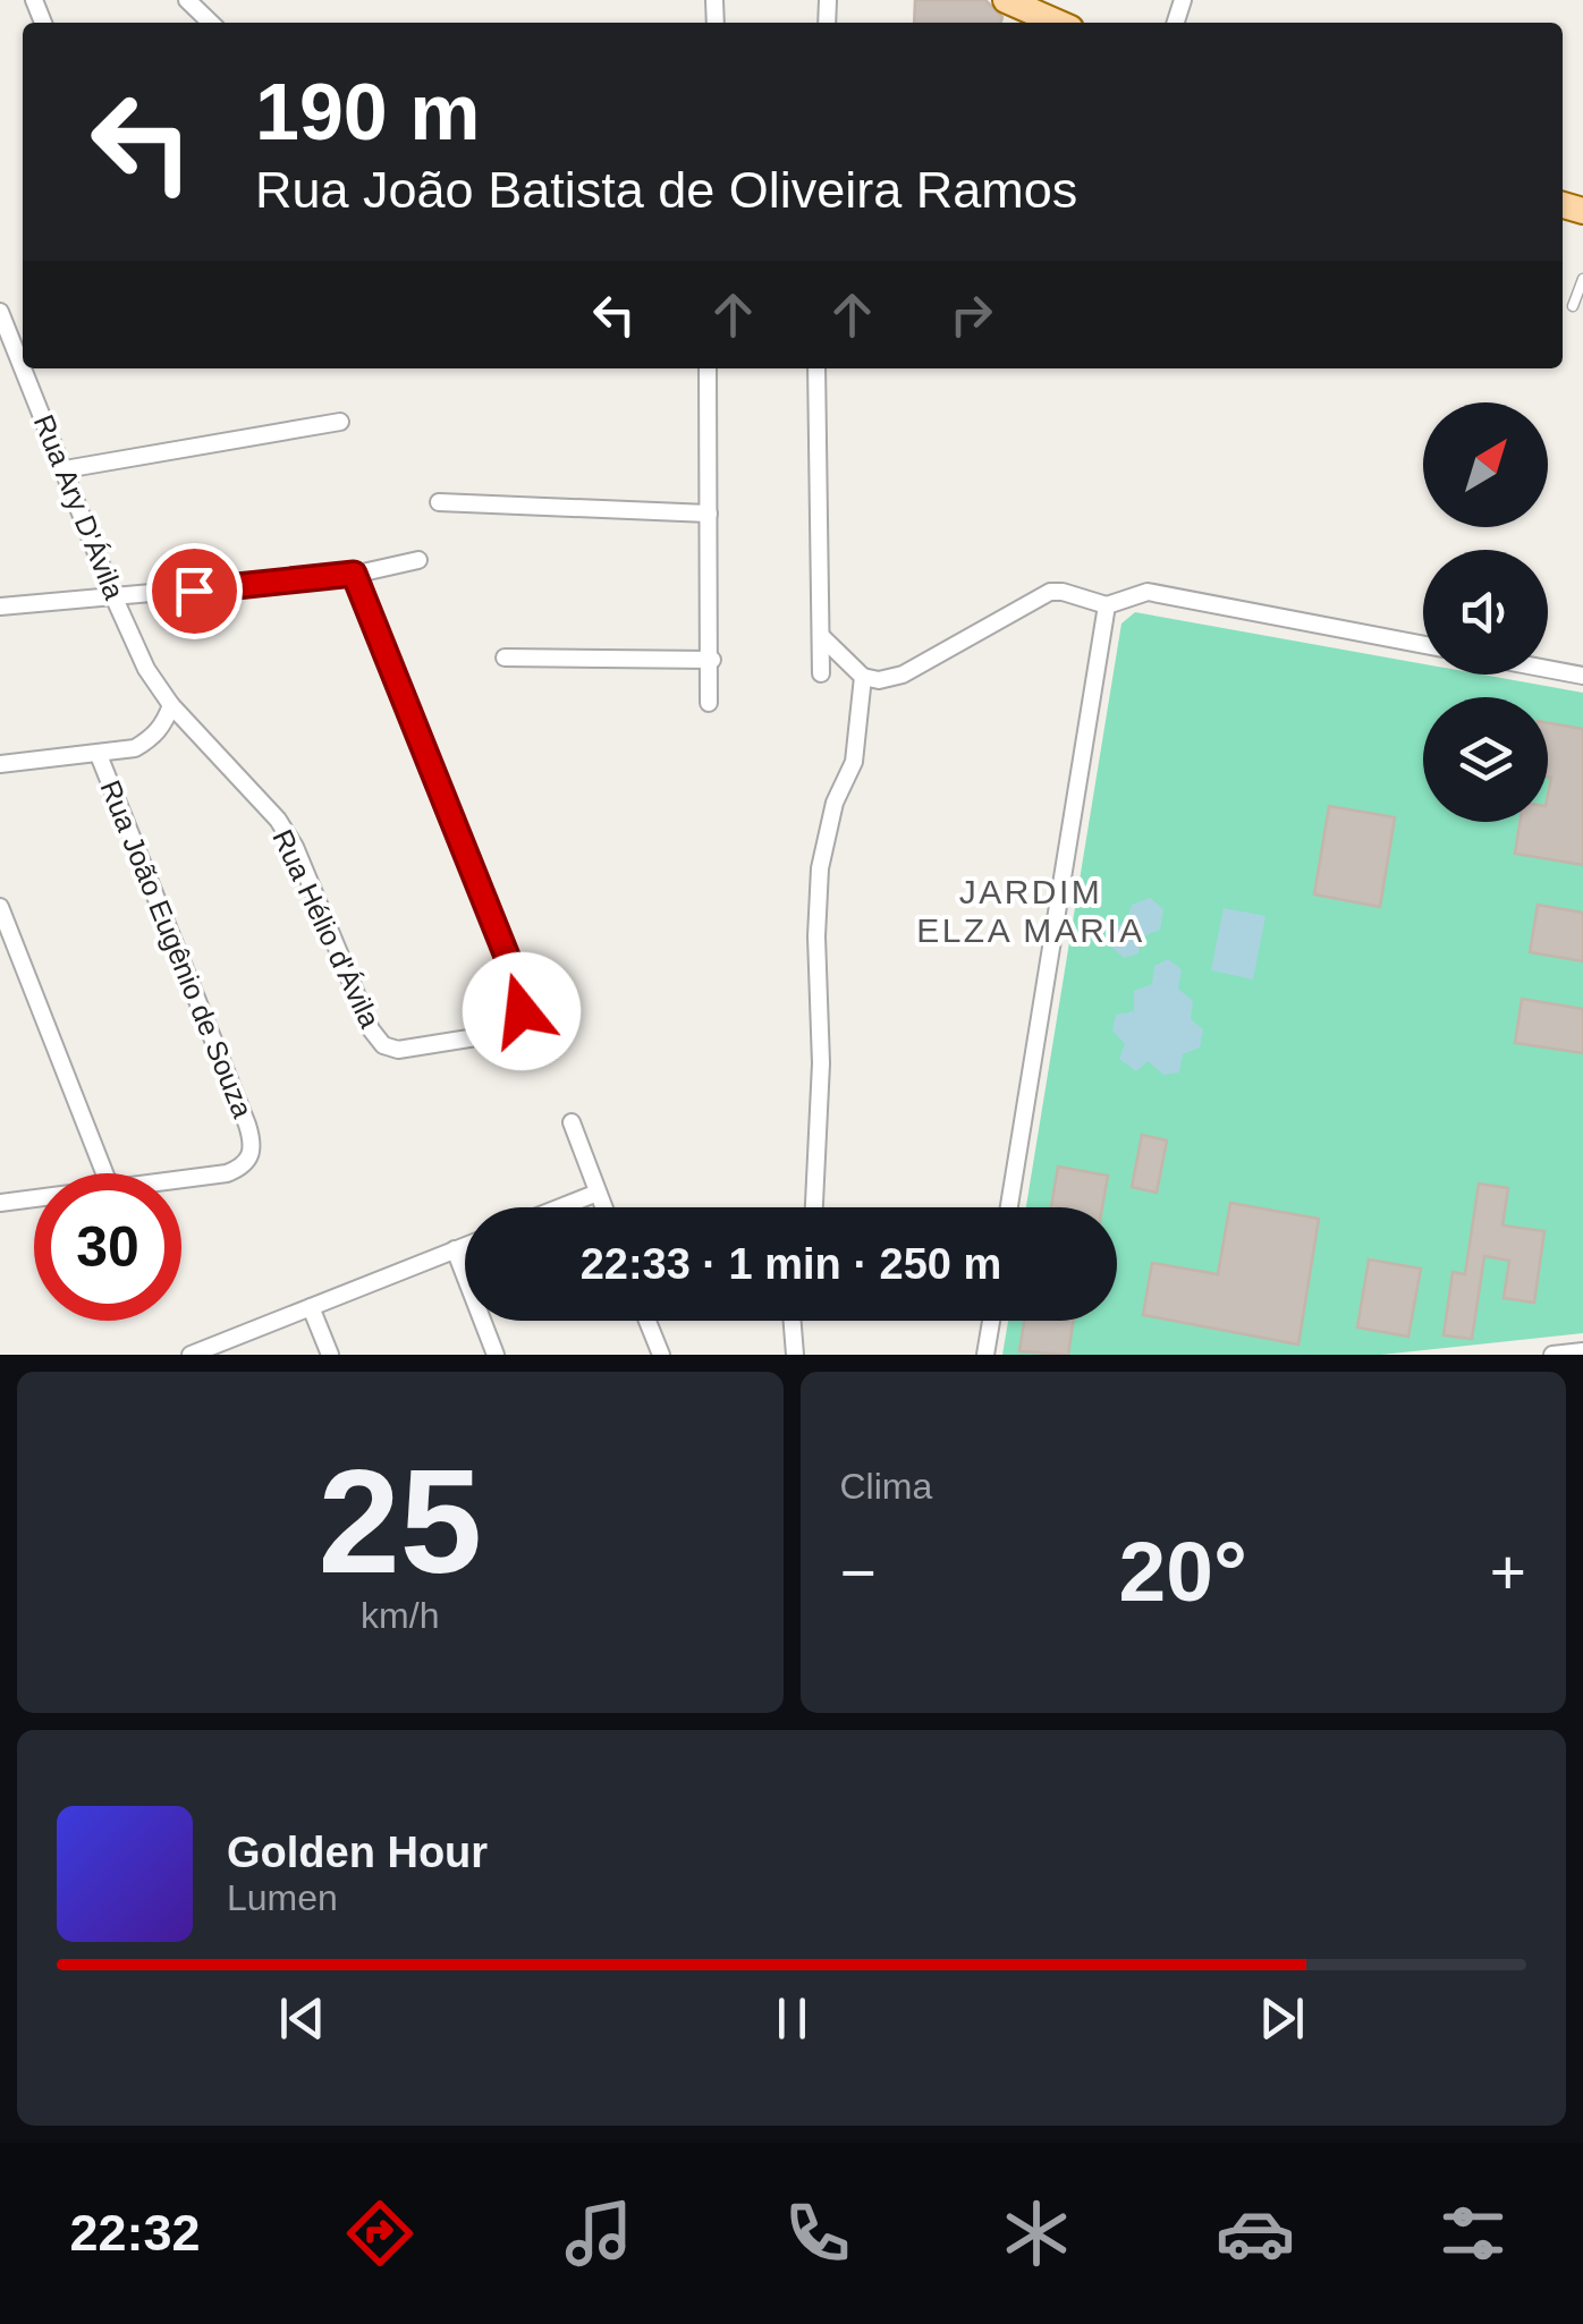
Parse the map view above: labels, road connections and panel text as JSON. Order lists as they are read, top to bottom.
{
  "streets": {
    "street": ["Rua Ary D'Ávila", "Rua Hélio d'Ávila", "Rua João Eugênio de Souza"]
  },
  "crossings": [
    ["Rua Ary D'Ávila", "Rua Hélio d'Ávila"]
  ],
  "districts": ["JARDIM ELZA MARIA"],
  "north": "top right",
  "page": {
    "turn": ["190 m", "Rua João Batista de Oliveira Ramos"],
    "limit": "30",
    "trip": "22:33 · 1 min · 250 m",
    "tile": [
      ["25", "km/h"],
      "Clima"
    ],
    "heat": ["−", "20°", "+"],
    "song": ["Golden Hour", "Lumen"],
    "tabs": "22:32"
  }
}
